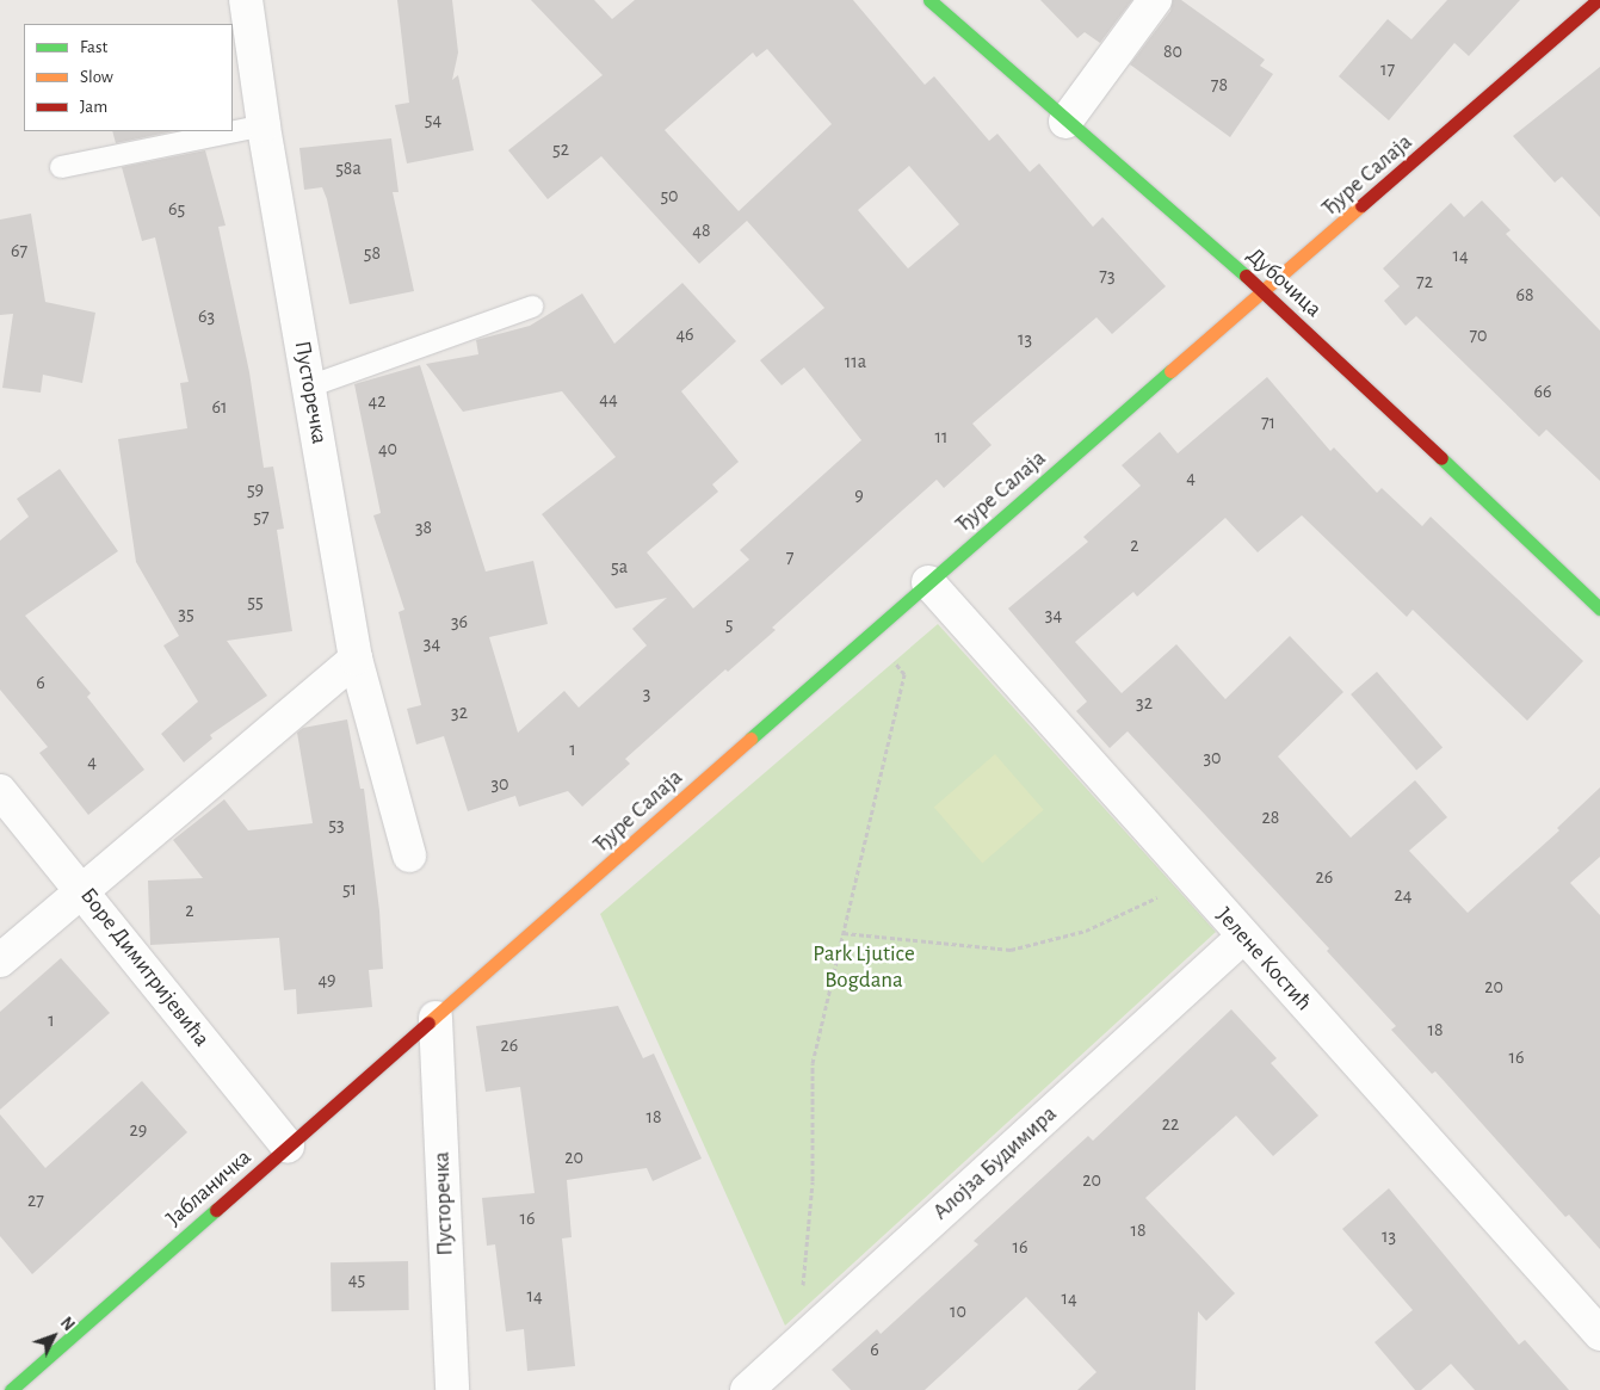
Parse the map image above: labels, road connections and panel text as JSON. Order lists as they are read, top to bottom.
{
  "streets": {
    "street": [
      "Ђуре Салаја",
      "Дубочица",
      "Пусторечка",
      "Јелене Костић",
      "Боре Димитријевића",
      "Алојза Будимира",
      "Јабланичка"
    ]
  },
  "crossings": [
    ["Ђуре Салаја", "Дубочица"],
    ["Ђуре Салаја", "Пусторечка"],
    ["Ђуре Салаја", "Јелене Костић"],
    ["Ђуре Салаја", "Јабланичка"],
    ["Пусторечка", "Јабланичка"],
    ["Јелене Костић", "Алојза Будимира"],
    ["Боре Димитријевића", "Јабланичка"]
  ],
  "parks": ["Park Ljutice Bogdana"],
  "house_numbers": [
    "80",
    "17",
    "78",
    "54",
    "52",
    "58a",
    "50",
    "65",
    "48",
    "67",
    "58",
    "14",
    "73",
    "72",
    "68",
    "63",
    "46",
    "70",
    "13",
    "11a",
    "66",
    "44",
    "42",
    "61",
    "71",
    "11",
    "40",
    "4",
    "59",
    "9",
    "57",
    "38",
    "2",
    "7",
    "5a",
    "55",
    "35",
    "34",
    "36",
    "5",
    "34",
    "6",
    "3",
    "32",
    "32",
    "1",
    "30",
    "4",
    "30",
    "28",
    "53",
    "26",
    "51",
    "24",
    "2",
    "49",
    "20",
    "1",
    "18",
    "26",
    "16",
    "18",
    "22",
    "29",
    "20",
    "20",
    "27",
    "16",
    "18",
    "13",
    "16",
    "45",
    "14",
    "14",
    "10",
    "6"
  ],
  "legend": ["Fast", "Slow", "Jam"],
  "north": "top right"
}
